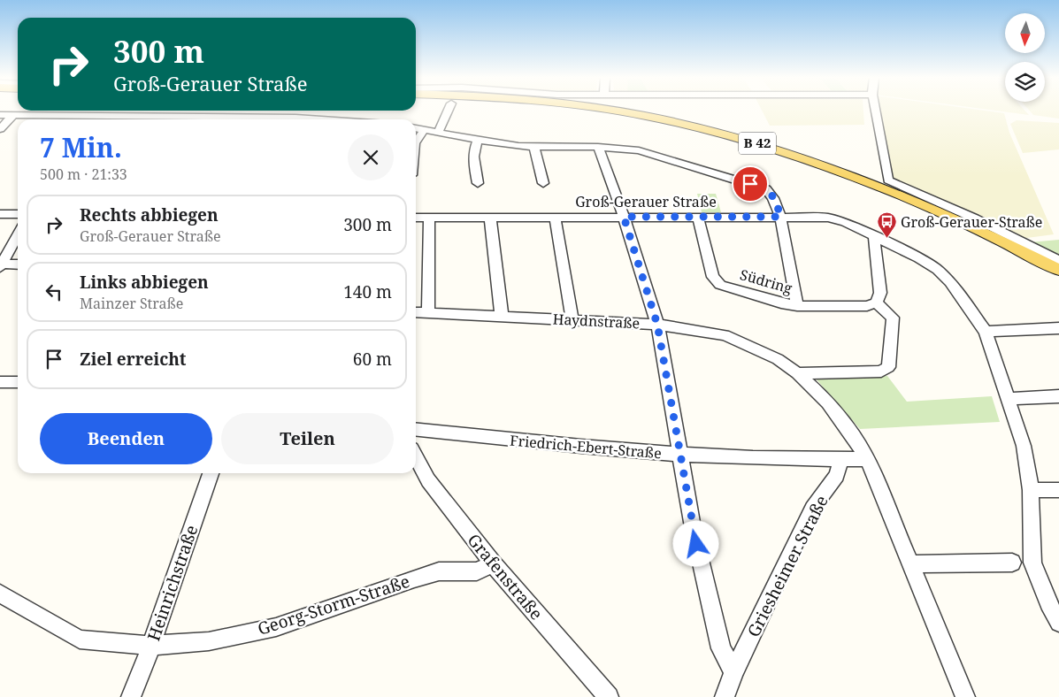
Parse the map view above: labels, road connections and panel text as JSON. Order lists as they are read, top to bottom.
{
  "streets": {
    "main road": ["B 42"],
    "street": [
      "Groß-Gerauer Straße",
      "Südring",
      "Haydnstraße",
      "Friedrich-Ebert-Straße",
      "Griesheimer Straße",
      "Grafenstraße",
      "Heinrichstraße",
      "Georg-Storm-Straße"
    ]
  },
  "crossings": [
    ["Groß-Gerauer Straße", "Südring"],
    ["Friedrich-Ebert-Straße", "Griesheimer Straße"],
    ["Grafenstraße", "Georg-Storm-Straße"],
    ["Heinrichstraße", "Georg-Storm-Straße"]
  ],
  "places": {
    "bus stop": ["Groß-Gerauer-Straße"]
  },
  "north": "bottom",
  "page": {
    "turn": ["300 m", "Groß-Gerauer Straße"],
    "heading": ["7 Min.", "500 m · 21:33"],
    "list": [
      {
        "name": "Rechts abbiegen",
        "note": "Groß-Gerauer Straße",
        "value": "300 m"
      },
      {
        "name": "Links abbiegen",
        "note": "Mainzer Straße",
        "value": "140 m"
      },
      {
        "name": "Ziel erreicht",
        "value": "60 m"
      }
    ],
    "buttons": ["Beenden", "Teilen"]
  }
}
